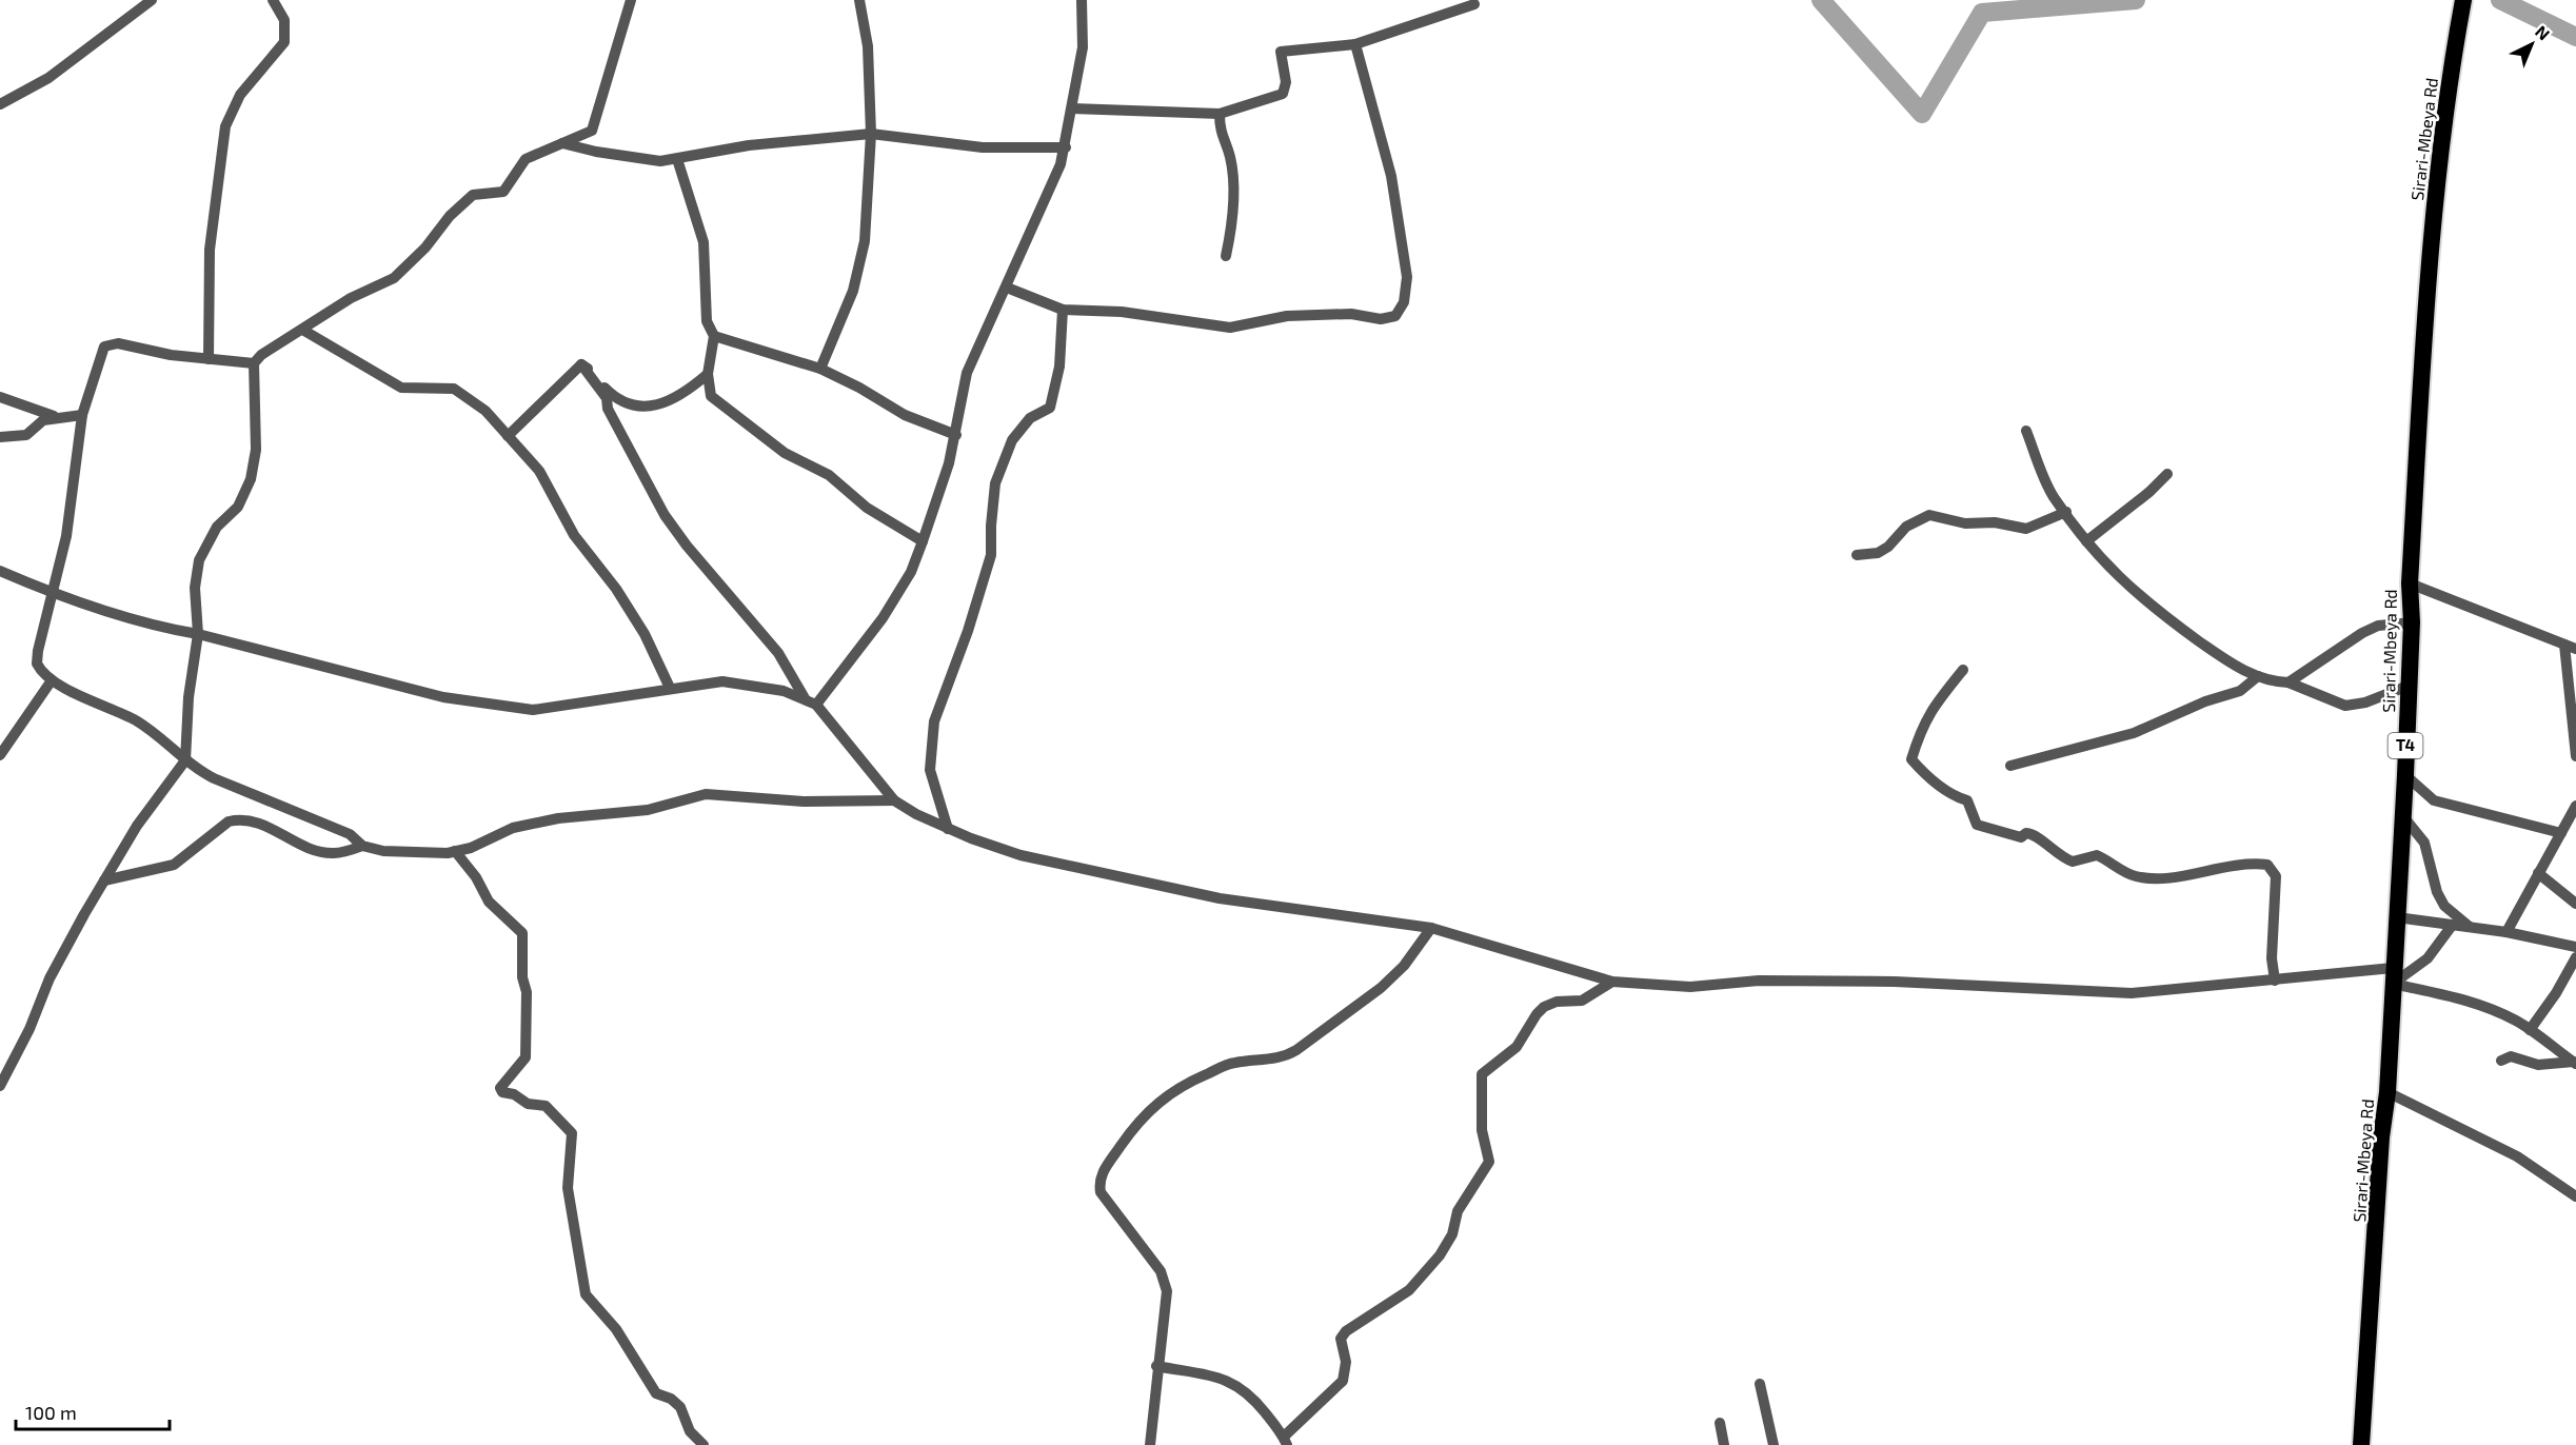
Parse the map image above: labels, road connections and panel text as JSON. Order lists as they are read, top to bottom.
{
  "streets": {
    "highway": ["Sirari-Mbeya Rd", "T4"]
  },
  "scale_bar": "100 m",
  "north": "top right"
}
